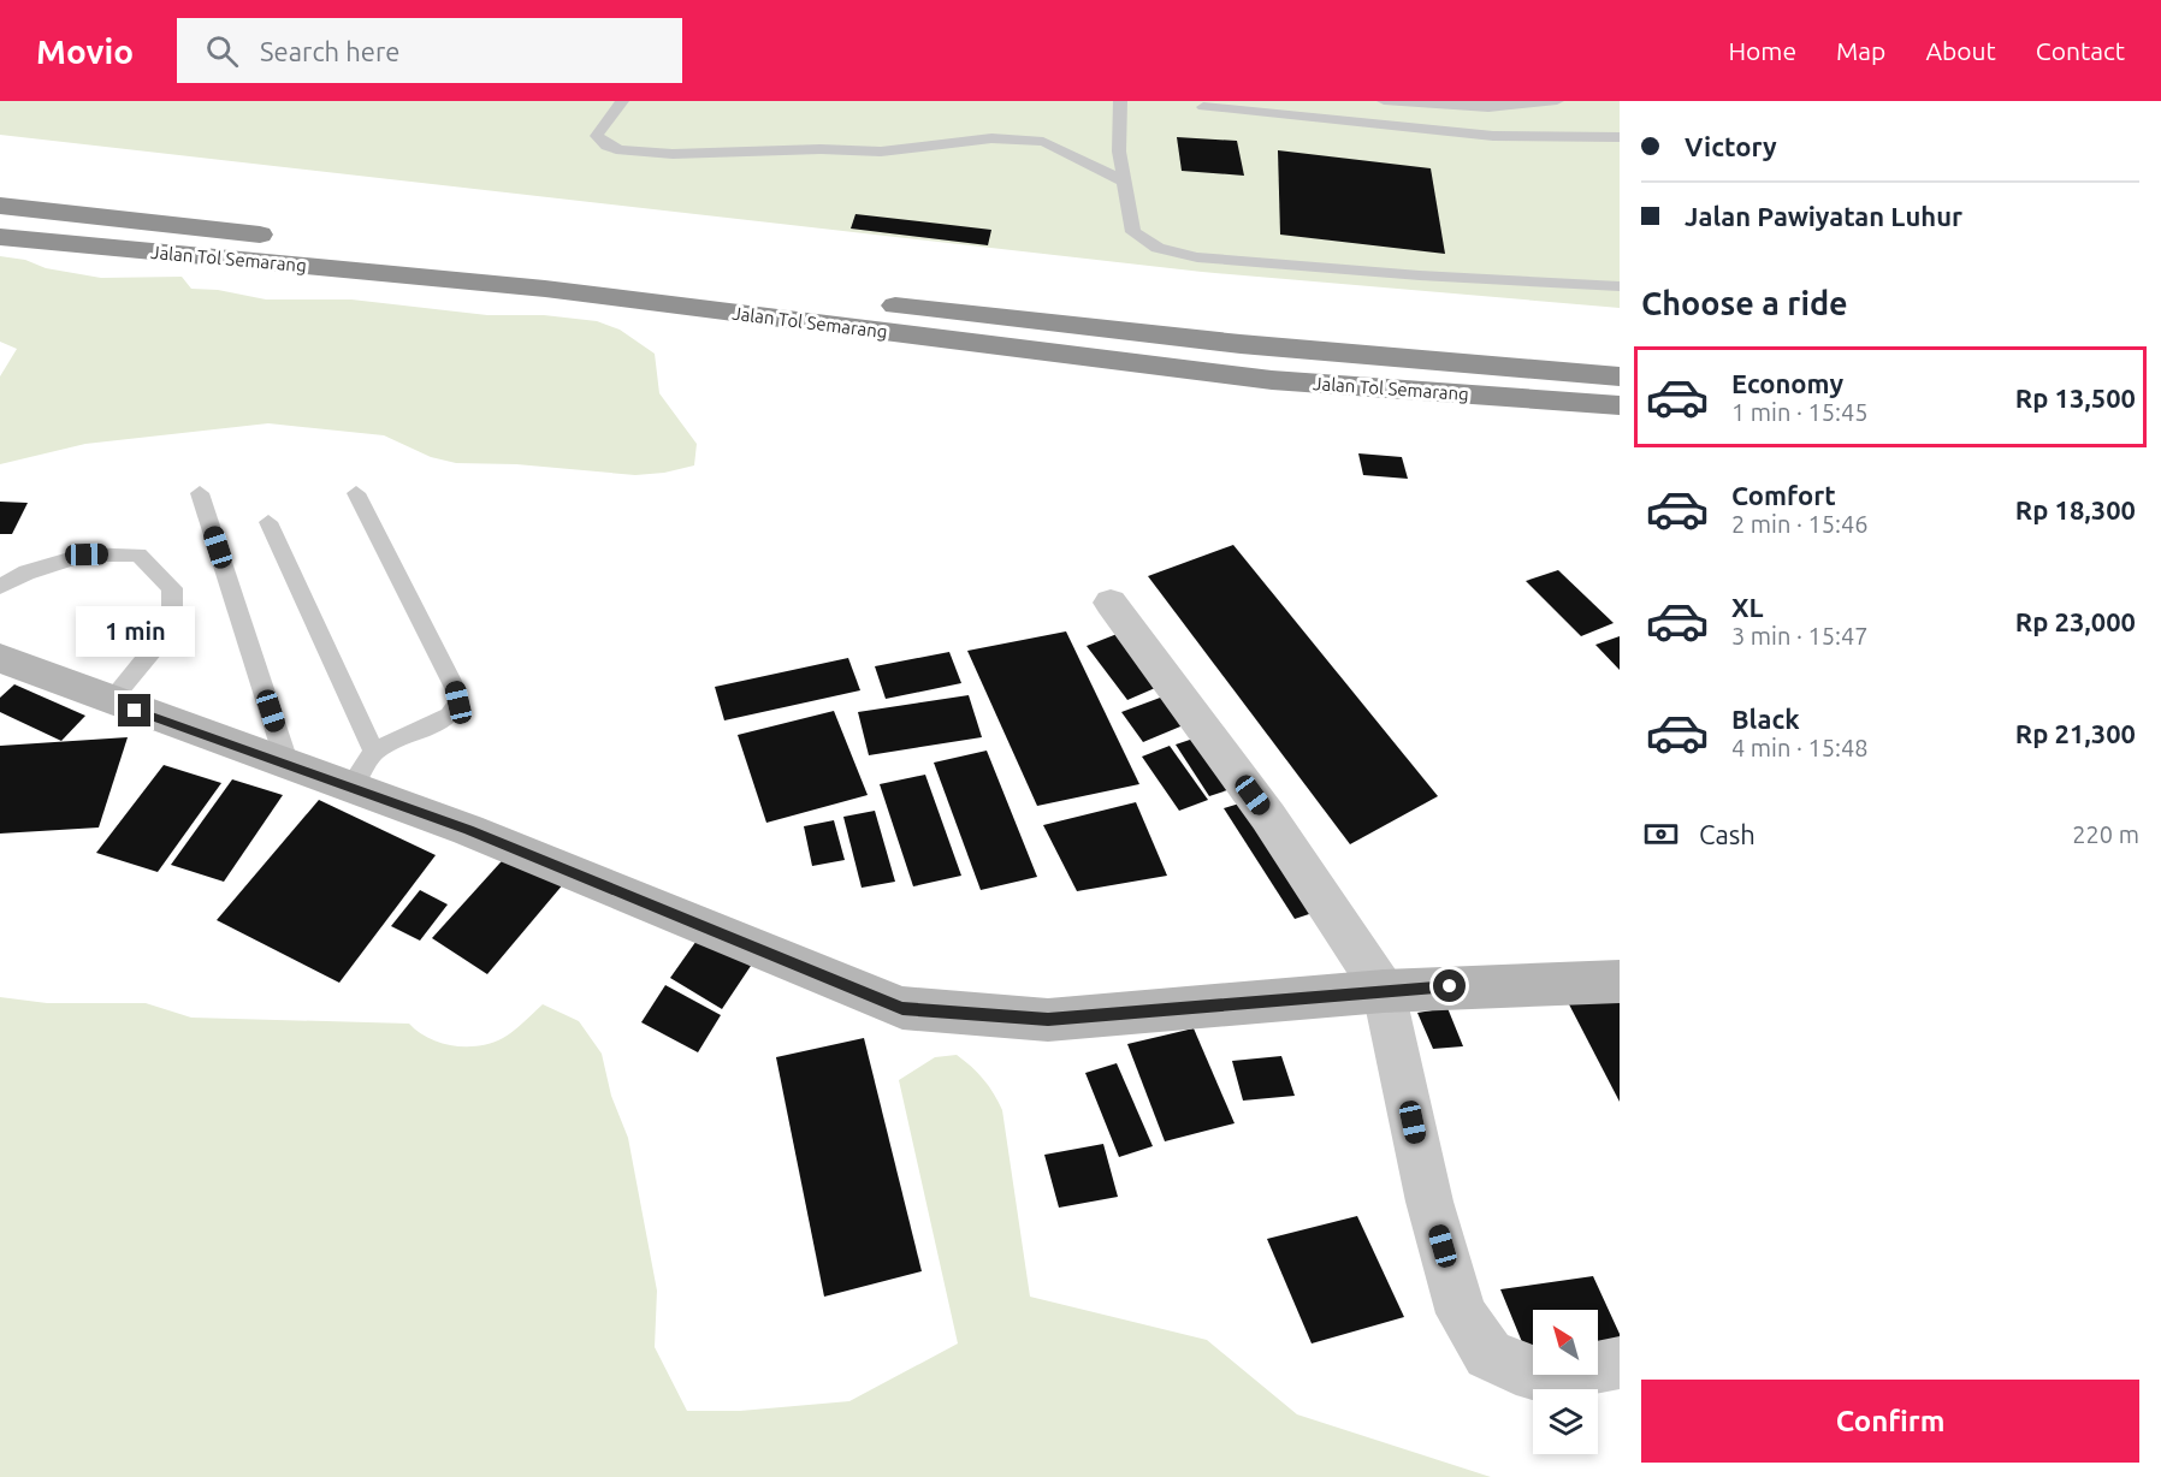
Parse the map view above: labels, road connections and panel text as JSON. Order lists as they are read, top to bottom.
{
  "streets": {
    "highway": ["Jalan Tol Semarang"]
  },
  "north": "top left",
  "page": {
    "header": "Movio",
    "search": "Search here",
    "nav": [
      "Home",
      "Map",
      "About",
      "Contact"
    ],
    "banner": ["Victory", "Jalan Pawiyatan Luhur"],
    "heading": "Choose a ride",
    "list": [
      {
        "name": "Economy",
        "note": "1 min · 15:45",
        "value": "Rp 13,500"
      },
      {
        "name": "Comfort",
        "note": "2 min · 15:46",
        "value": "Rp 18,300"
      },
      {
        "name": "XL",
        "note": "3 min · 15:47",
        "value": "Rp 23,000"
      },
      {
        "name": "Black",
        "note": "4 min · 15:48",
        "value": "Rp 21,300"
      }
    ],
    "bubble": "1 min",
    "pay": ["Cash", "220 m"],
    "buttons": "Confirm"
  }
}
